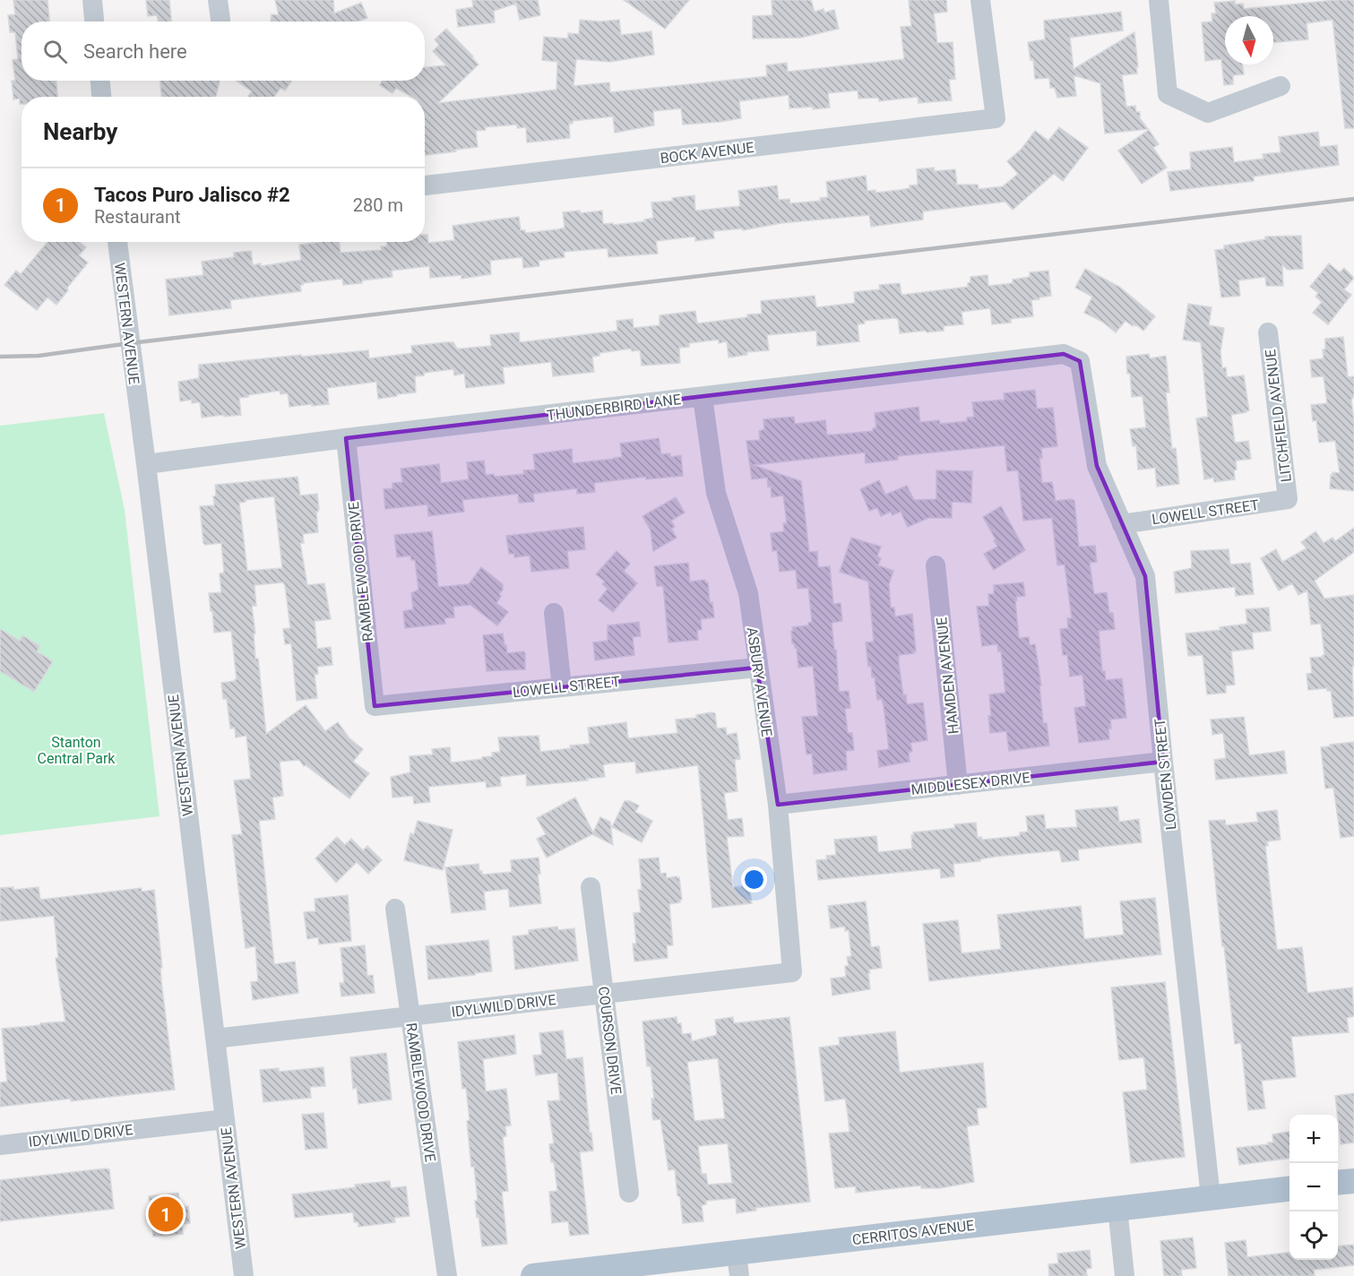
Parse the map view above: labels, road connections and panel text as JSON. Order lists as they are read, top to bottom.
{
  "streets": {
    "main road": ["CERRITOS AVENUE"],
    "street": [
      "BOCK AVENUE",
      "WESTERN AVENUE",
      "THUNDERBIRD LANE",
      "LITCHFIELD AVENUE",
      "LOWELL STREET",
      "RAMBLEWOOD DRIVE",
      "HAMDEN AVENUE",
      "ASBURY AVENUE",
      "LOWDEN STREET",
      "MIDDLESEX DRIVE",
      "IDYLWILD DRIVE",
      "COURSON DRIVE"
    ]
  },
  "crossings": [
    ["WESTERN AVENUE", "THUNDERBIRD LANE"],
    ["WESTERN AVENUE", "IDYLWILD DRIVE"],
    ["THUNDERBIRD LANE", "RAMBLEWOOD DRIVE"],
    ["THUNDERBIRD LANE", "ASBURY AVENUE"],
    ["THUNDERBIRD LANE", "LOWDEN STREET"],
    ["LITCHFIELD AVENUE", "LOWELL STREET"],
    ["LOWELL STREET", "RAMBLEWOOD DRIVE"],
    ["LOWELL STREET", "ASBURY AVENUE"],
    ["LOWELL STREET", "LOWDEN STREET"],
    ["RAMBLEWOOD DRIVE", "IDYLWILD DRIVE"],
    ["HAMDEN AVENUE", "MIDDLESEX DRIVE"],
    ["ASBURY AVENUE", "MIDDLESEX DRIVE"],
    ["ASBURY AVENUE", "IDYLWILD DRIVE"],
    ["LOWDEN STREET", "MIDDLESEX DRIVE"],
    ["LOWDEN STREET", "CERRITOS AVENUE"],
    ["IDYLWILD DRIVE", "COURSON DRIVE"]
  ],
  "parks": ["Stanton Central Park"],
  "north": "bottom",
  "page": {
    "search": "Search here",
    "heading": "Nearby",
    "list": [
      {
        "mark": "1",
        "name": "Tacos Puro Jalisco #2",
        "note": "Restaurant",
        "value": "280 m"
      }
    ],
    "map_buttons": ["+", "−"],
    "pins": "1"
  }
}
